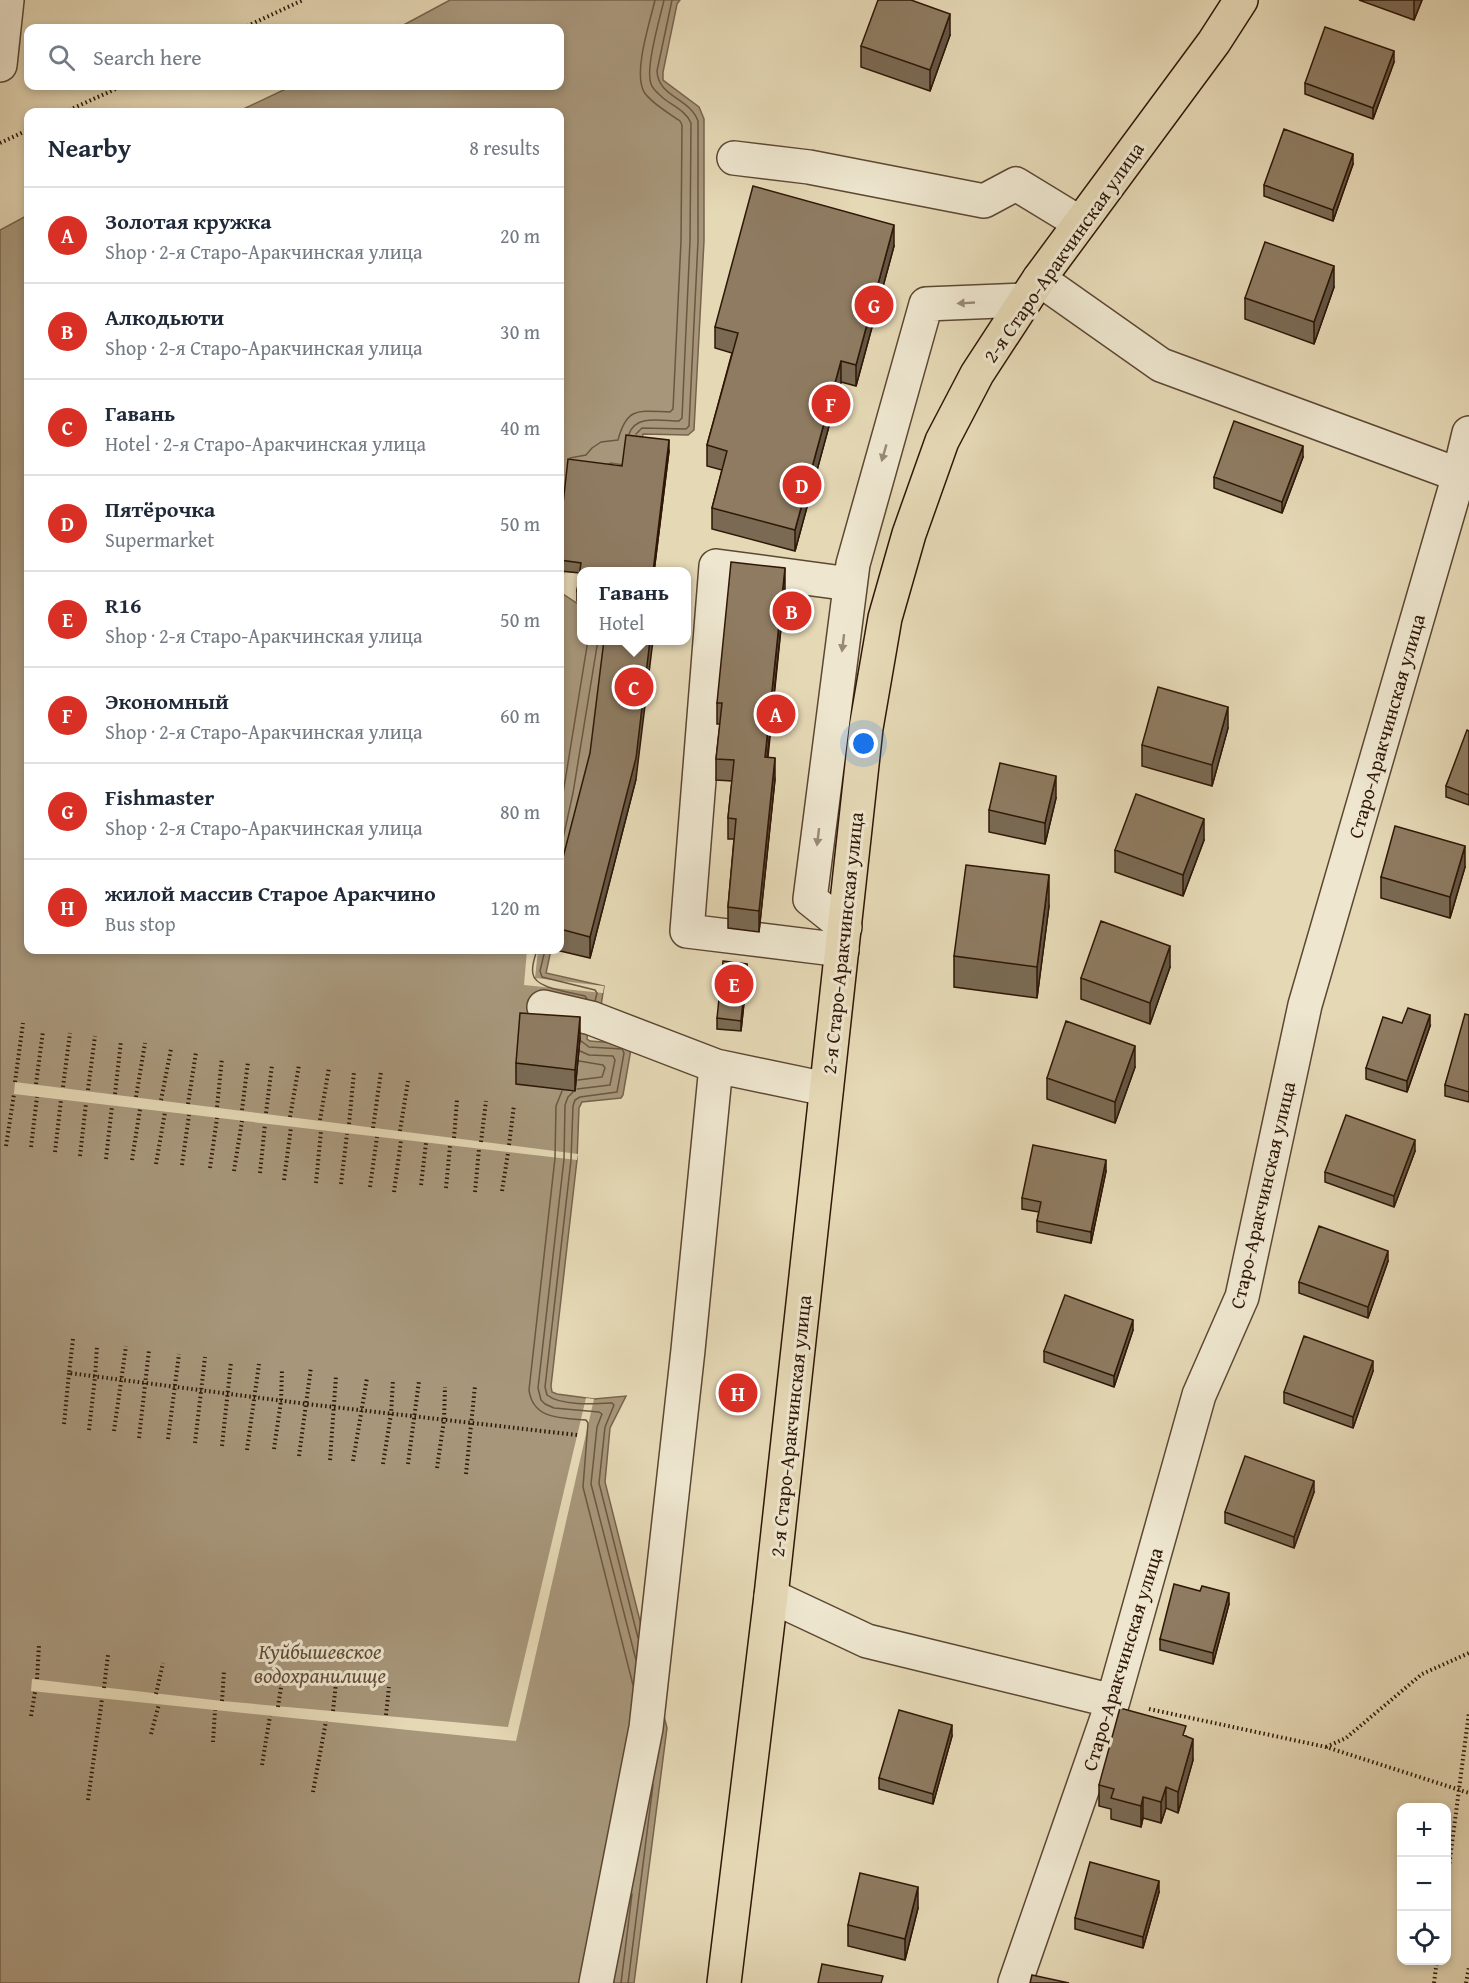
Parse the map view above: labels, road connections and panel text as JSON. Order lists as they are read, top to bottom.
{
  "streets": {
    "main road": ["2-я Старо-Аракчинская улица"],
    "street": ["Старо-Аракчинская улица"]
  },
  "water": ["Куйбышевское водохранилище"],
  "page": {
    "search": "Search here",
    "heading": ["Nearby", "8 results"],
    "list": [
      {
        "mark": "A",
        "name": "Золотая кружка",
        "note": "Shop · 2-я Старо-Аракчинская улица",
        "value": "20 m"
      },
      {
        "mark": "B",
        "name": "Алкодьюти",
        "note": "Shop · 2-я Старо-Аракчинская улица",
        "value": "30 m"
      },
      {
        "mark": "C",
        "name": "Гавань",
        "note": "Hotel · 2-я Старо-Аракчинская улица",
        "value": "40 m"
      },
      {
        "mark": "D",
        "name": "Пятёрочка",
        "note": "Supermarket",
        "value": "50 m"
      },
      {
        "mark": "E",
        "name": "R16",
        "note": "Shop · 2-я Старо-Аракчинская улица",
        "value": "50 m"
      },
      {
        "mark": "F",
        "name": "Экономный",
        "note": "Shop · 2-я Старо-Аракчинская улица",
        "value": "60 m"
      },
      {
        "mark": "G",
        "name": "Fishmaster",
        "note": "Shop · 2-я Старо-Аракчинская улица",
        "value": "80 m"
      },
      {
        "mark": "H",
        "name": "жилой массив Старое Аракчино",
        "note": "Bus stop",
        "value": "120 m"
      }
    ],
    "pins": [
      "G",
      "F",
      "D",
      "B",
      "C",
      "A",
      "E",
      "H"
    ],
    "popup": ["Гавань", "Hotel"],
    "map_buttons": ["+", "−"]
  }
}
